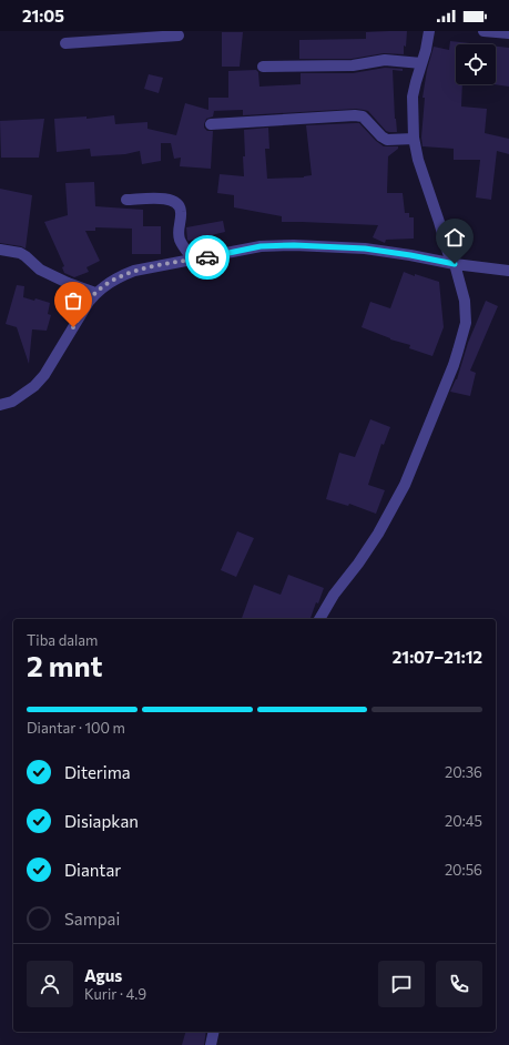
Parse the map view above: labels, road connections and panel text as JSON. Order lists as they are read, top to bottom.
{
  "page": {
    "status": "21:05",
    "heading": ["2 mnt", "Tiba dalam", "21:07–21:12"],
    "panel": ["Agus", "Kurir · 4.9"],
    "bar": "Diantar · 100 m",
    "list": [
      ["Diterima", "20:36"],
      ["Disiapkan", "20:45"],
      ["Diantar", "20:56"],
      "Sampai"
    ]
  }
}
